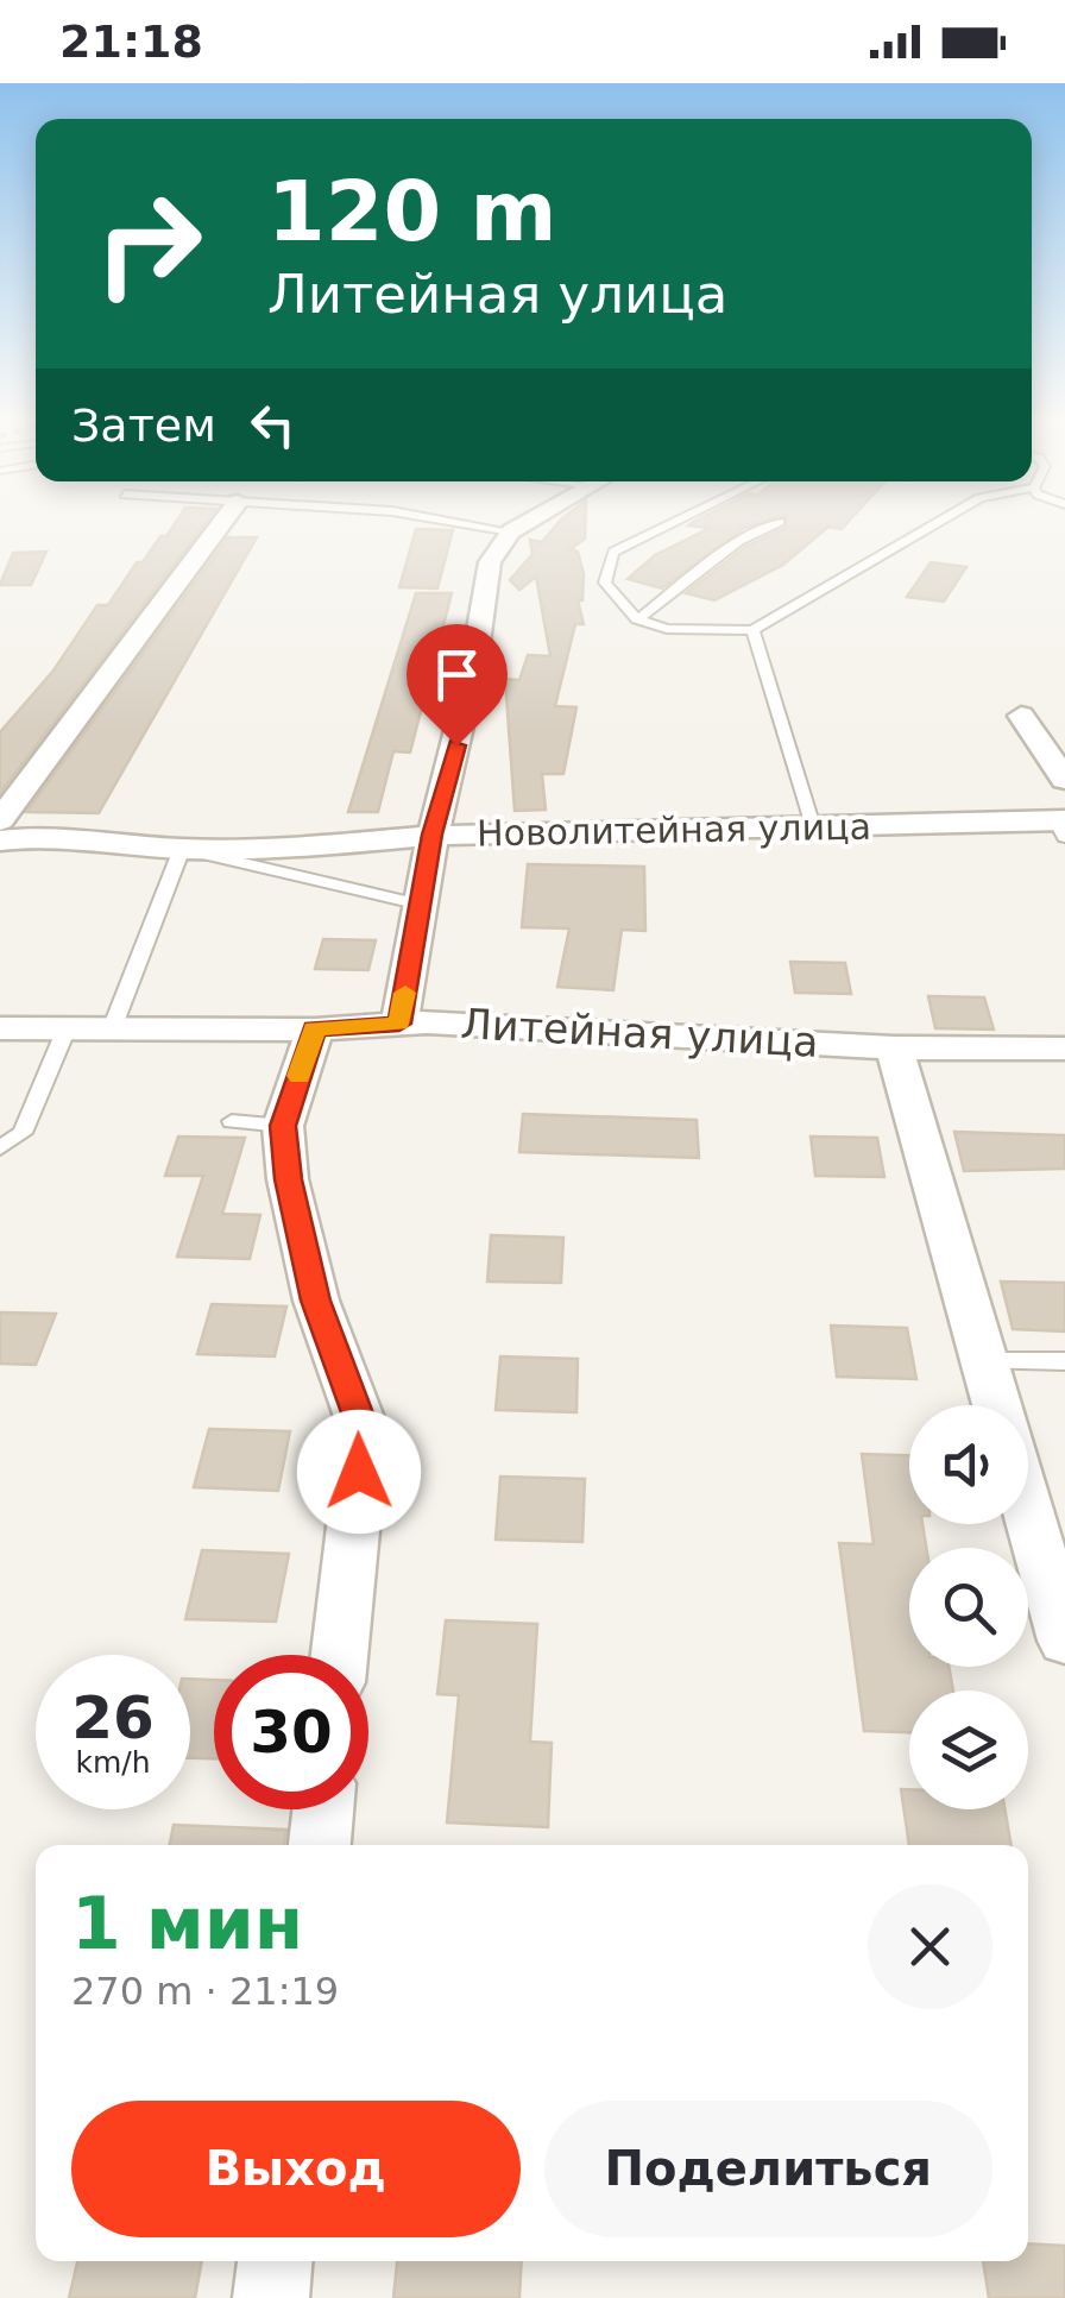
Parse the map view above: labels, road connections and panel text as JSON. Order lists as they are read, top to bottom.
{
  "streets": {
    "street": ["Новолитейная улица", "Литейная улица"]
  },
  "page": {
    "status": "21:18",
    "turn": ["120 m", "Литейная улица"],
    "then": "Затем",
    "speed": "26 km/h",
    "limit": "30",
    "heading": ["1 мин", "270 m · 21:19"],
    "buttons": ["Выход", "Поделиться"]
  }
}
